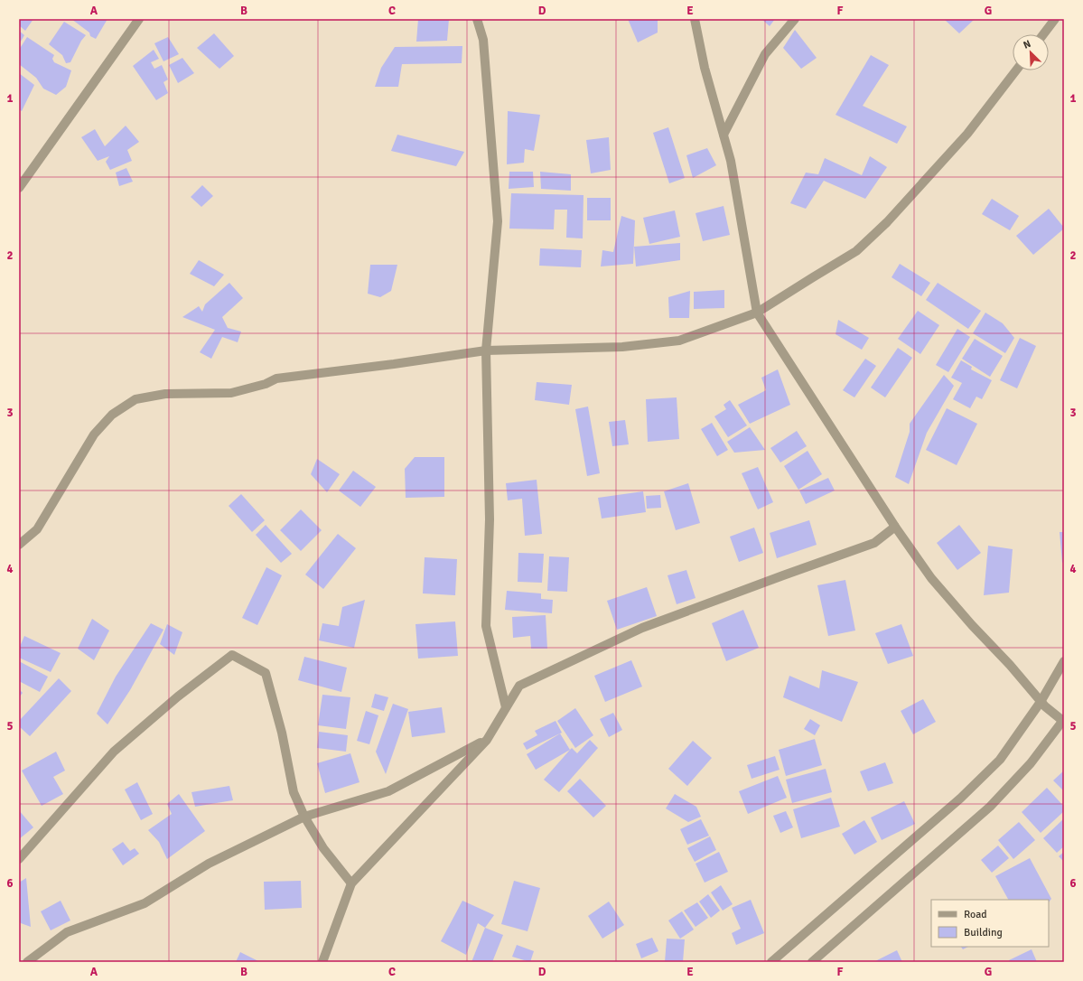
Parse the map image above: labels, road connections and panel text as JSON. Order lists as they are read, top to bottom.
{
  "legend": ["Road", "Building"],
  "north": "top left",
  "grid": {
    "columns": [
      "A",
      "B",
      "C",
      "D",
      "E",
      "F",
      "G"
    ],
    "rows": [
      "1",
      "2",
      "3",
      "4",
      "5",
      "6"
    ]
  }
}
